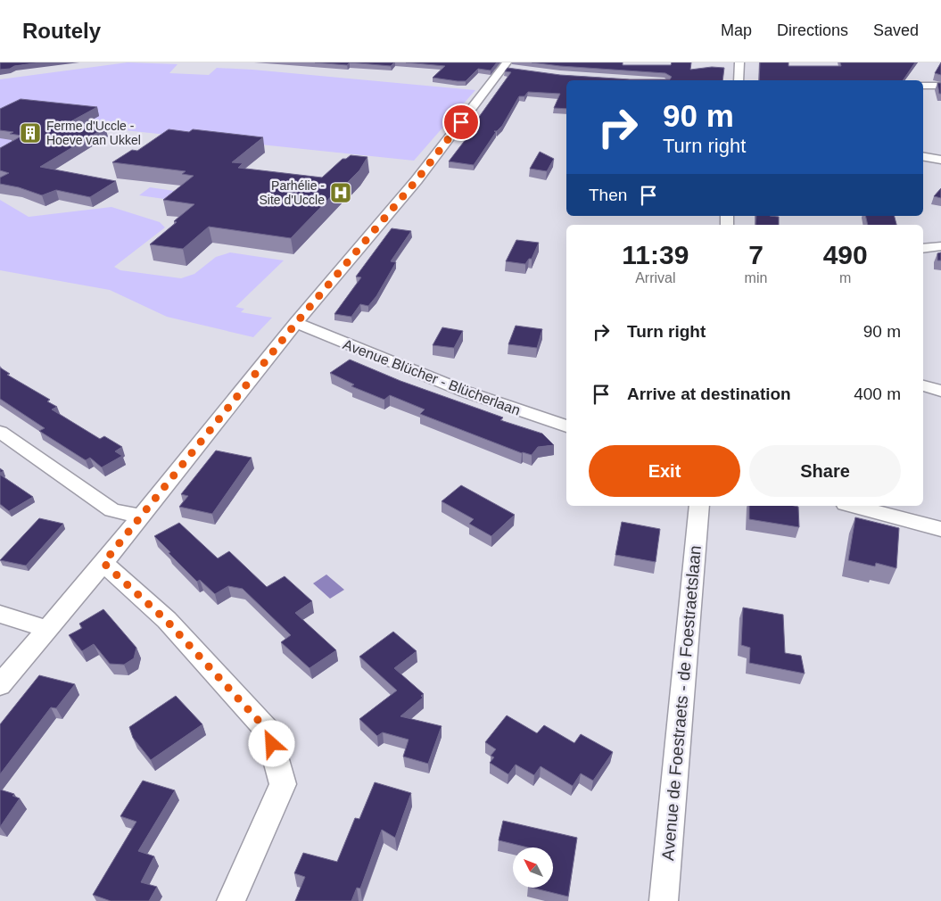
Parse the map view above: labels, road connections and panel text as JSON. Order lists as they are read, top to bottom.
{
  "streets": {
    "street": ["Avenue Blücher - Blücherlaan", "Avenue de Foestraets - de Foestraetslaan"]
  },
  "places": {
    "building": ["Ferme d'Uccle - Hoeve van Ukkel"],
    "hospital": ["Parhélie - Site d'Uccle"]
  },
  "north": "top left",
  "page": {
    "header": "Routely",
    "nav": ["Map", "Directions", "Saved"],
    "turn": ["90 m", "Turn right"],
    "then": "Then",
    "eta": [
      "11:39",
      "Arrival",
      "7",
      "min",
      "490",
      "m"
    ],
    "list": [
      {
        "name": "Turn right",
        "value": "90 m"
      },
      {
        "name": "Arrive at destination",
        "value": "400 m"
      }
    ],
    "buttons": ["Exit", "Share"]
  }
}
